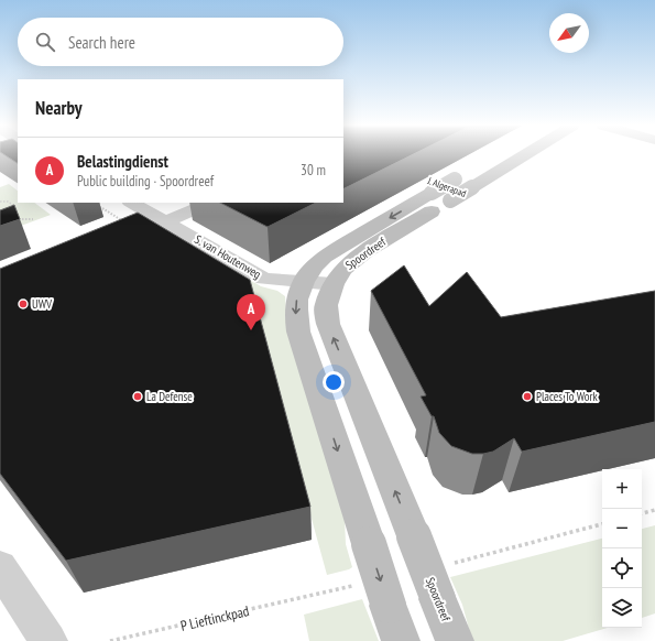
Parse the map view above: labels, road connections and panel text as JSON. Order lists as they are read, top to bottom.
{
  "streets": {
    "main road": ["Spoordreef"],
    "street": ["S. van Houtenweg"],
    "path": ["P Lieftinckpad"]
  },
  "crossings": [
    ["Spoordreef", "S. van Houtenweg"]
  ],
  "places": ["UWV", "La Defense", "Places To Work"],
  "north": "bottom left",
  "page": {
    "search": "Search here",
    "heading": "Nearby",
    "list": [
      {
        "mark": "A",
        "name": "Belastingdienst",
        "note": "Public building · Spoordreef",
        "value": "30 m"
      }
    ],
    "pins": "A",
    "map_buttons": ["+", "−"]
  }
}
